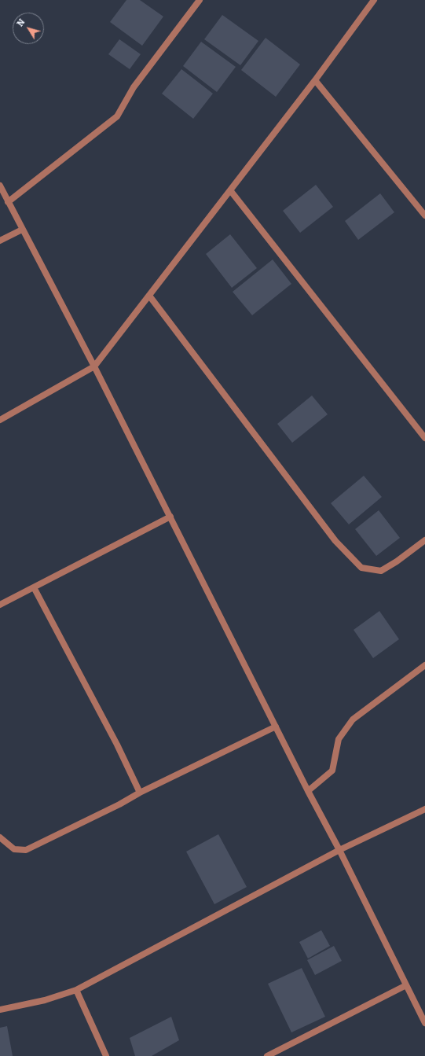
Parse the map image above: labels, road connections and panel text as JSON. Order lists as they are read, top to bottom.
{
  "north": "top left"
}
